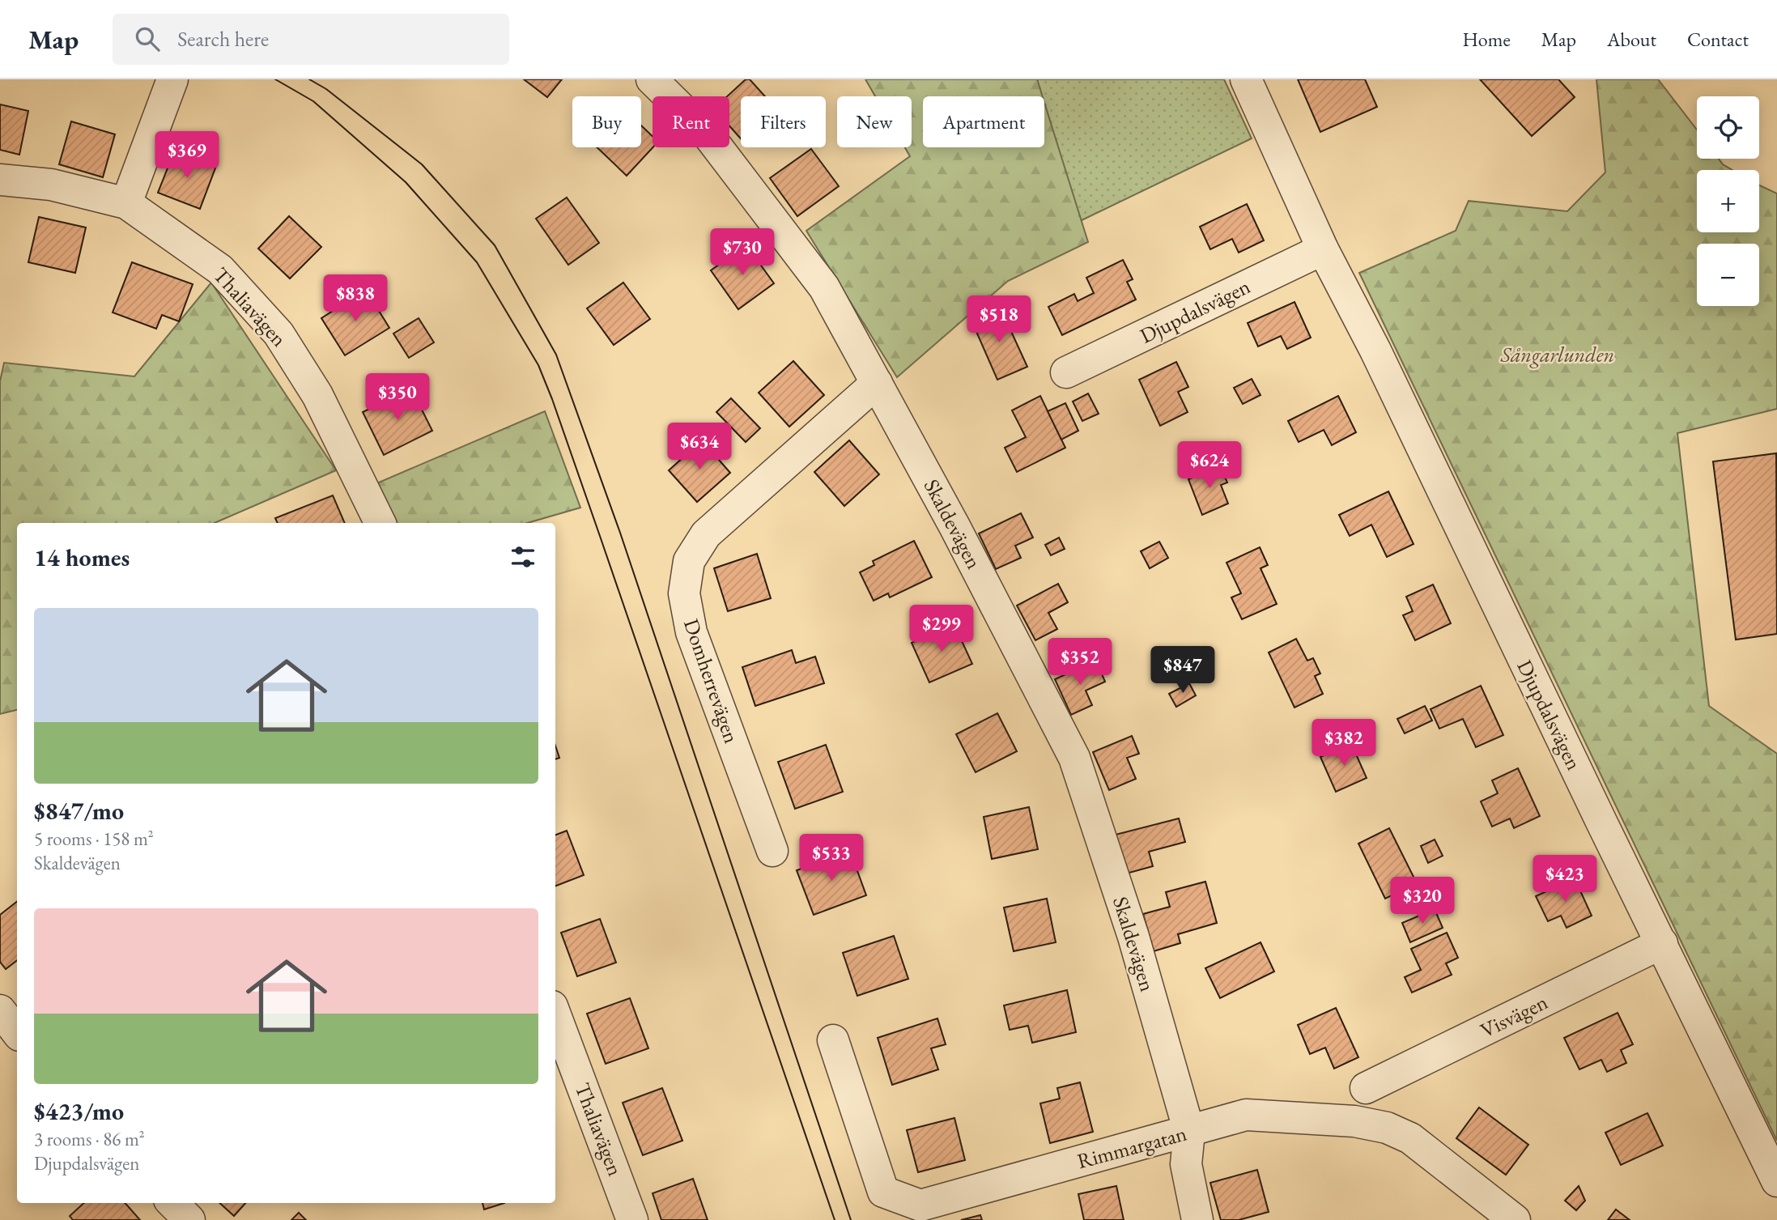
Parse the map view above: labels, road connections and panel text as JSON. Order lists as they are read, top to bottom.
{
  "streets": {
    "street": [
      "Thaliavägen",
      "Djupdalsvägen",
      "Skaldevägen",
      "Domherrevägen",
      "Visvägen",
      "Rimmargatan"
    ]
  },
  "crossings": [
    ["Djupdalsvägen", "Visvägen"],
    ["Skaldevägen", "Domherrevägen"],
    ["Skaldevägen", "Rimmargatan"]
  ],
  "parks": ["Sångarlunden"],
  "page": {
    "header": "Map",
    "search": "Search here",
    "nav": [
      "Home",
      "Map",
      "About",
      "Contact"
    ],
    "map_buttons": ["+", "−"],
    "chip": [
      "Buy",
      "Rent",
      "Filters",
      "New",
      "Apartment"
    ],
    "price": [
      "$369",
      "$730",
      "$838",
      "$518",
      "$350",
      "$634",
      "$624",
      "$299",
      "$352",
      "$847",
      "$382",
      "$533",
      "$423",
      "$320"
    ],
    "heading": "14 homes",
    "list": [
      {
        "name": "$847/mo",
        "note": "5 rooms · 158 m² · Skaldevägen"
      },
      {
        "name": "$423/mo",
        "note": "3 rooms · 86 m² · Djupdalsvägen"
      }
    ]
  }
}
